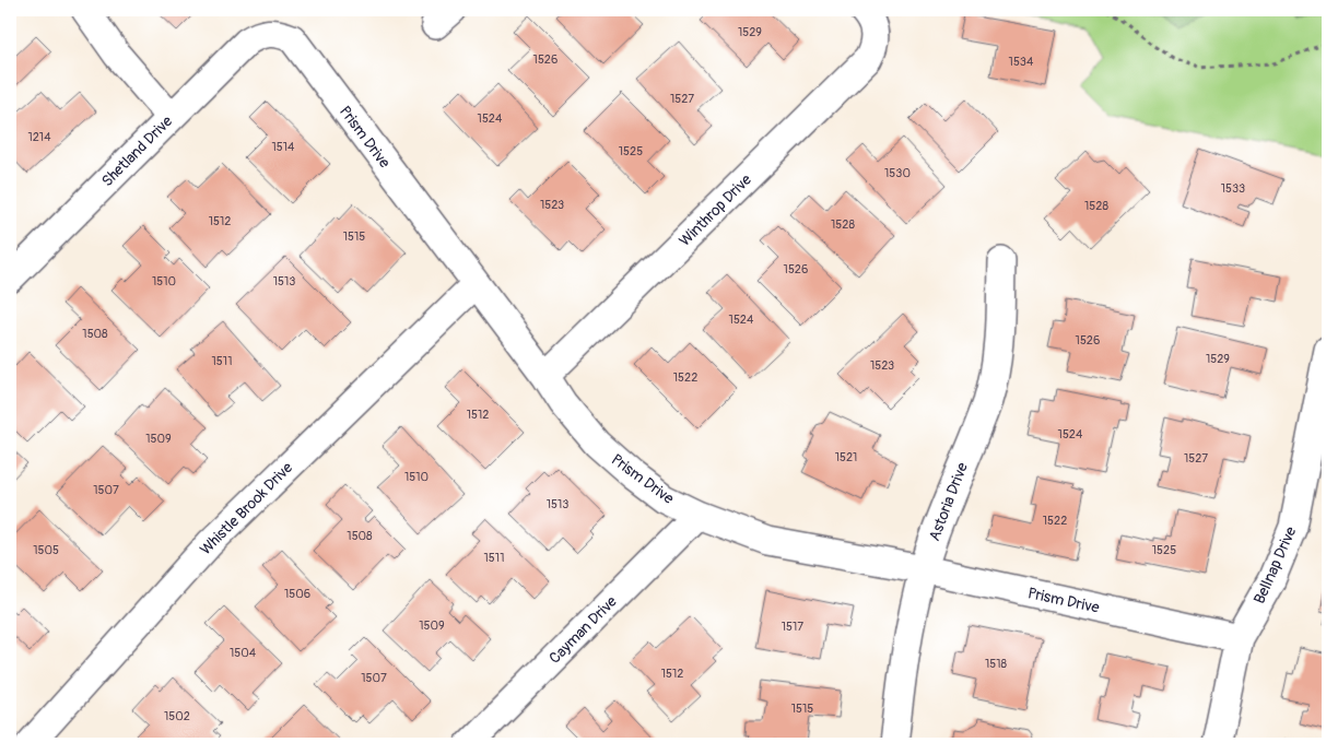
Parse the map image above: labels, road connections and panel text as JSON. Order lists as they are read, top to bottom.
{
  "streets": {
    "street": [
      "Prism Drive",
      "Shetland Drive",
      "Winthrop Drive",
      "Astoria Drive",
      "Whistle Brook Drive",
      "Bellnap Drive",
      "Cayman Drive"
    ]
  },
  "crossings": [
    ["Prism Drive", "Shetland Drive"],
    ["Prism Drive", "Winthrop Drive"],
    ["Prism Drive", "Astoria Drive"],
    ["Prism Drive", "Whistle Brook Drive"],
    ["Prism Drive", "Bellnap Drive"],
    ["Prism Drive", "Cayman Drive"]
  ],
  "house_numbers": [
    "1529",
    "1526",
    "1534",
    "1527",
    "1524",
    "1214",
    "1514",
    "1525",
    "1530",
    "1533",
    "1523",
    "1528",
    "1512",
    "1528",
    "1515",
    "1526",
    "1510",
    "1513",
    "1524",
    "1508",
    "1526",
    "1529",
    "1511",
    "1523",
    "1522",
    "1512",
    "1524",
    "1509",
    "1521",
    "1527",
    "1510",
    "1507",
    "1513",
    "1522",
    "1508",
    "1505",
    "1525",
    "1511",
    "1506",
    "1509",
    "1517",
    "1504",
    "1518",
    "1512",
    "1507",
    "1515",
    "1502"
  ]
}
